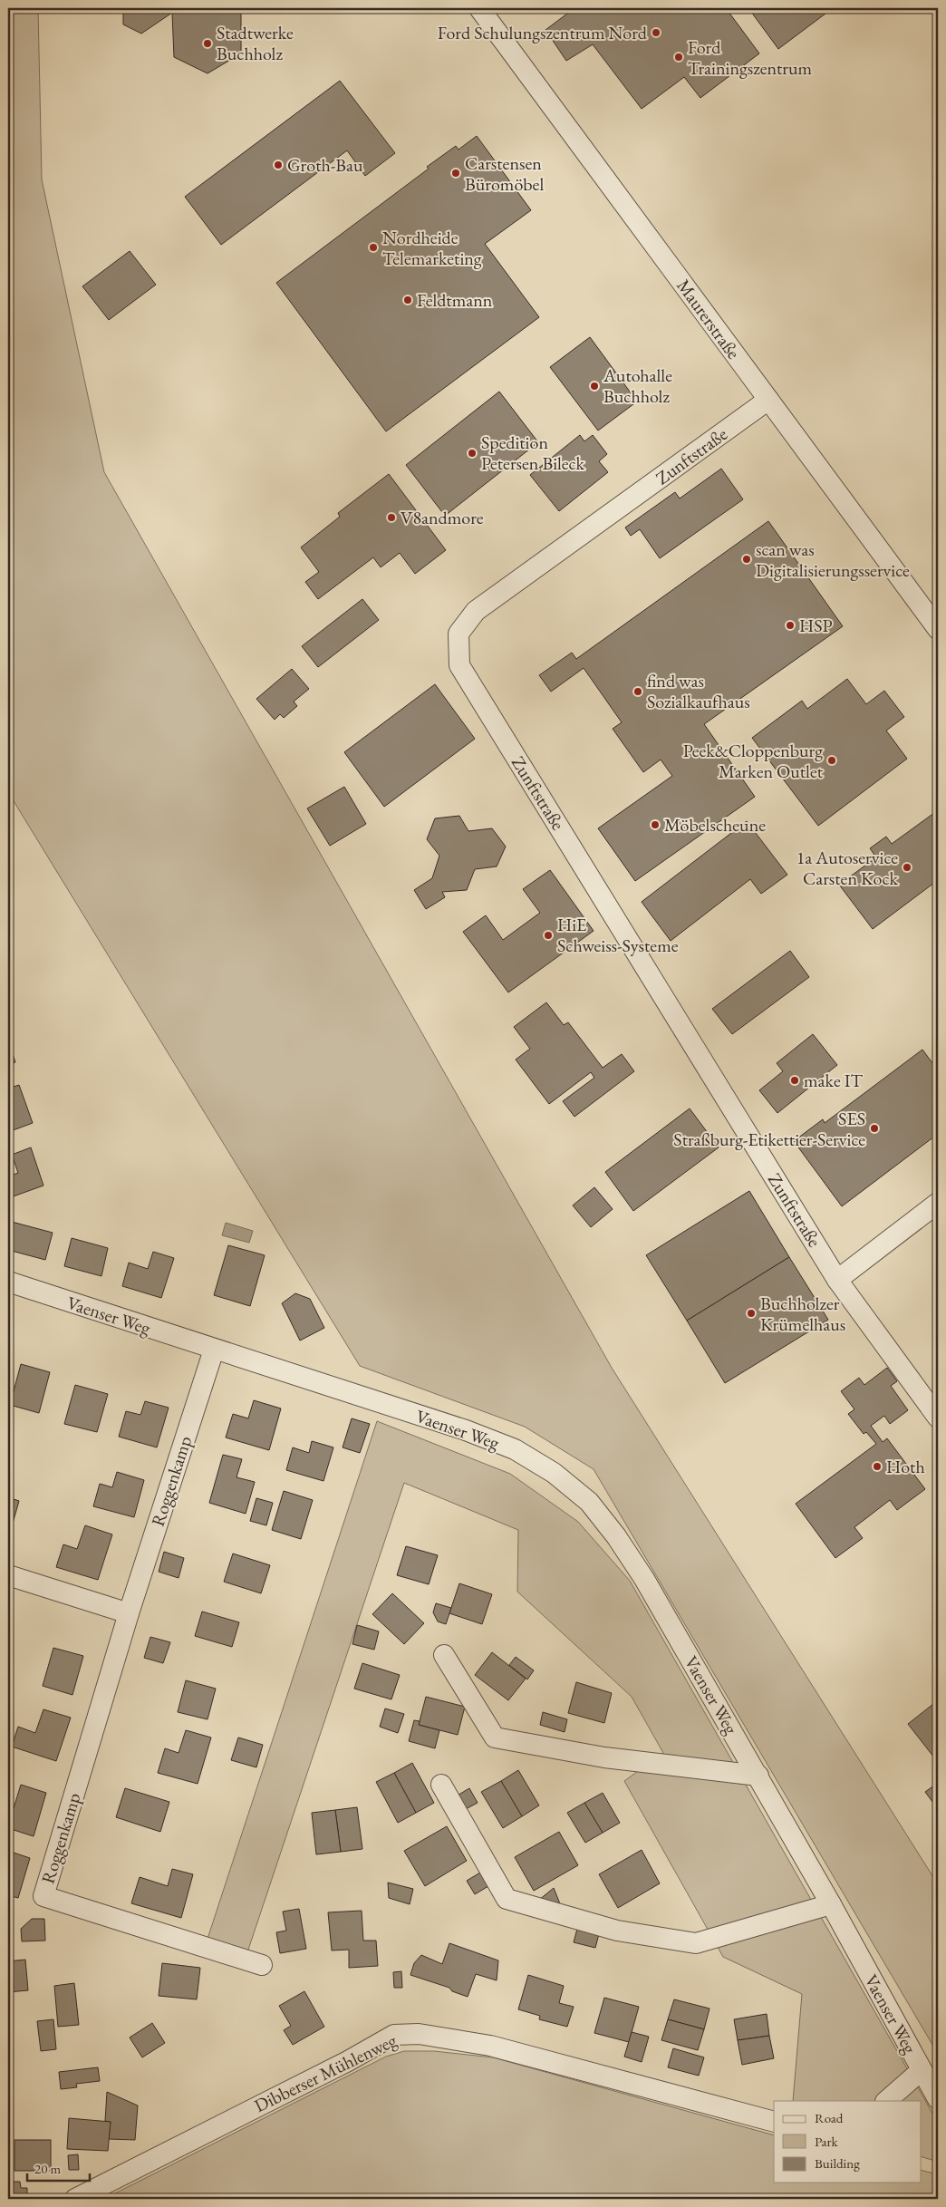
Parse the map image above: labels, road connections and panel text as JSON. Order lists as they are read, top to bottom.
{
  "streets": {
    "street": [
      "Maurerstraße",
      "Zunftstraße",
      "Vaenser Weg",
      "Roggenkamp",
      "Dibberser Mühlenweg"
    ]
  },
  "crossings": [
    ["Maurerstraße", "Zunftstraße"],
    ["Vaenser Weg", "Roggenkamp"]
  ],
  "places": [
    "Ford Schulungszentrum Nord",
    "Stadtwerke Buchholz",
    "Ford Trainingszentrum",
    "Groth-Bau",
    "Carstensen Büromöbel",
    "Nordheide Telemarketing",
    "Feldtmann",
    "Autohalle Buchholz",
    "Spedition Petersen Bileck",
    "V8andmore",
    "scan was Digitalisierungsservice",
    "HSP",
    "find was Sozialkaufhaus",
    "Peek&Cloppenburg Marken Outlet",
    "Möbelscheune",
    "1a Autoservice Carsten Kock",
    "HiE Schweiss-Systeme",
    "make IT",
    "SES Straßburg-Etikettier-Service",
    "Buchholzer Krümelhaus",
    "Hoth"
  ],
  "legend": ["Road", "Park", "Building"],
  "scale_bar": "20 m"
}
